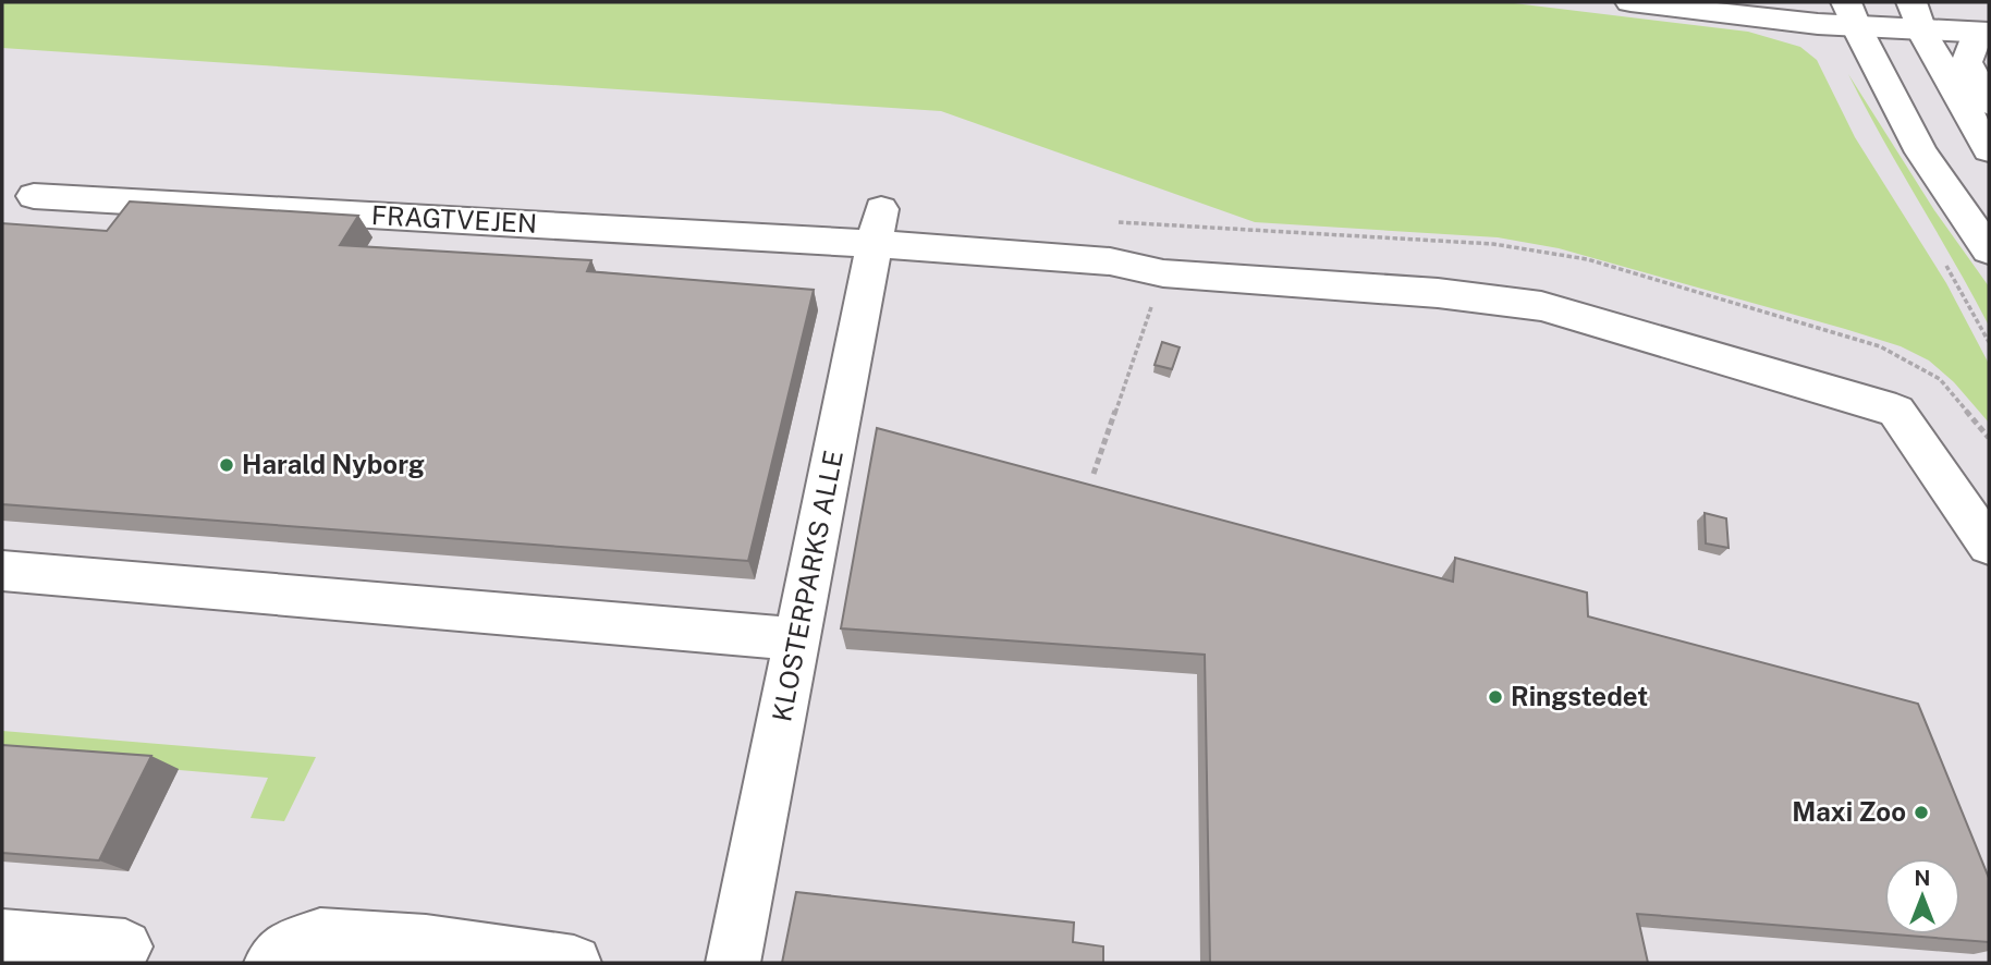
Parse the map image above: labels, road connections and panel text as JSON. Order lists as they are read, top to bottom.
{
  "streets": {
    "main road": ["FRAGTVEJEN", "KLOSTERPARKS ALLE"]
  },
  "crossings": [
    ["FRAGTVEJEN", "KLOSTERPARKS ALLE"]
  ],
  "places": ["Harald Nyborg", "Ringstedet", "Maxi Zoo"],
  "north": "top"
}
